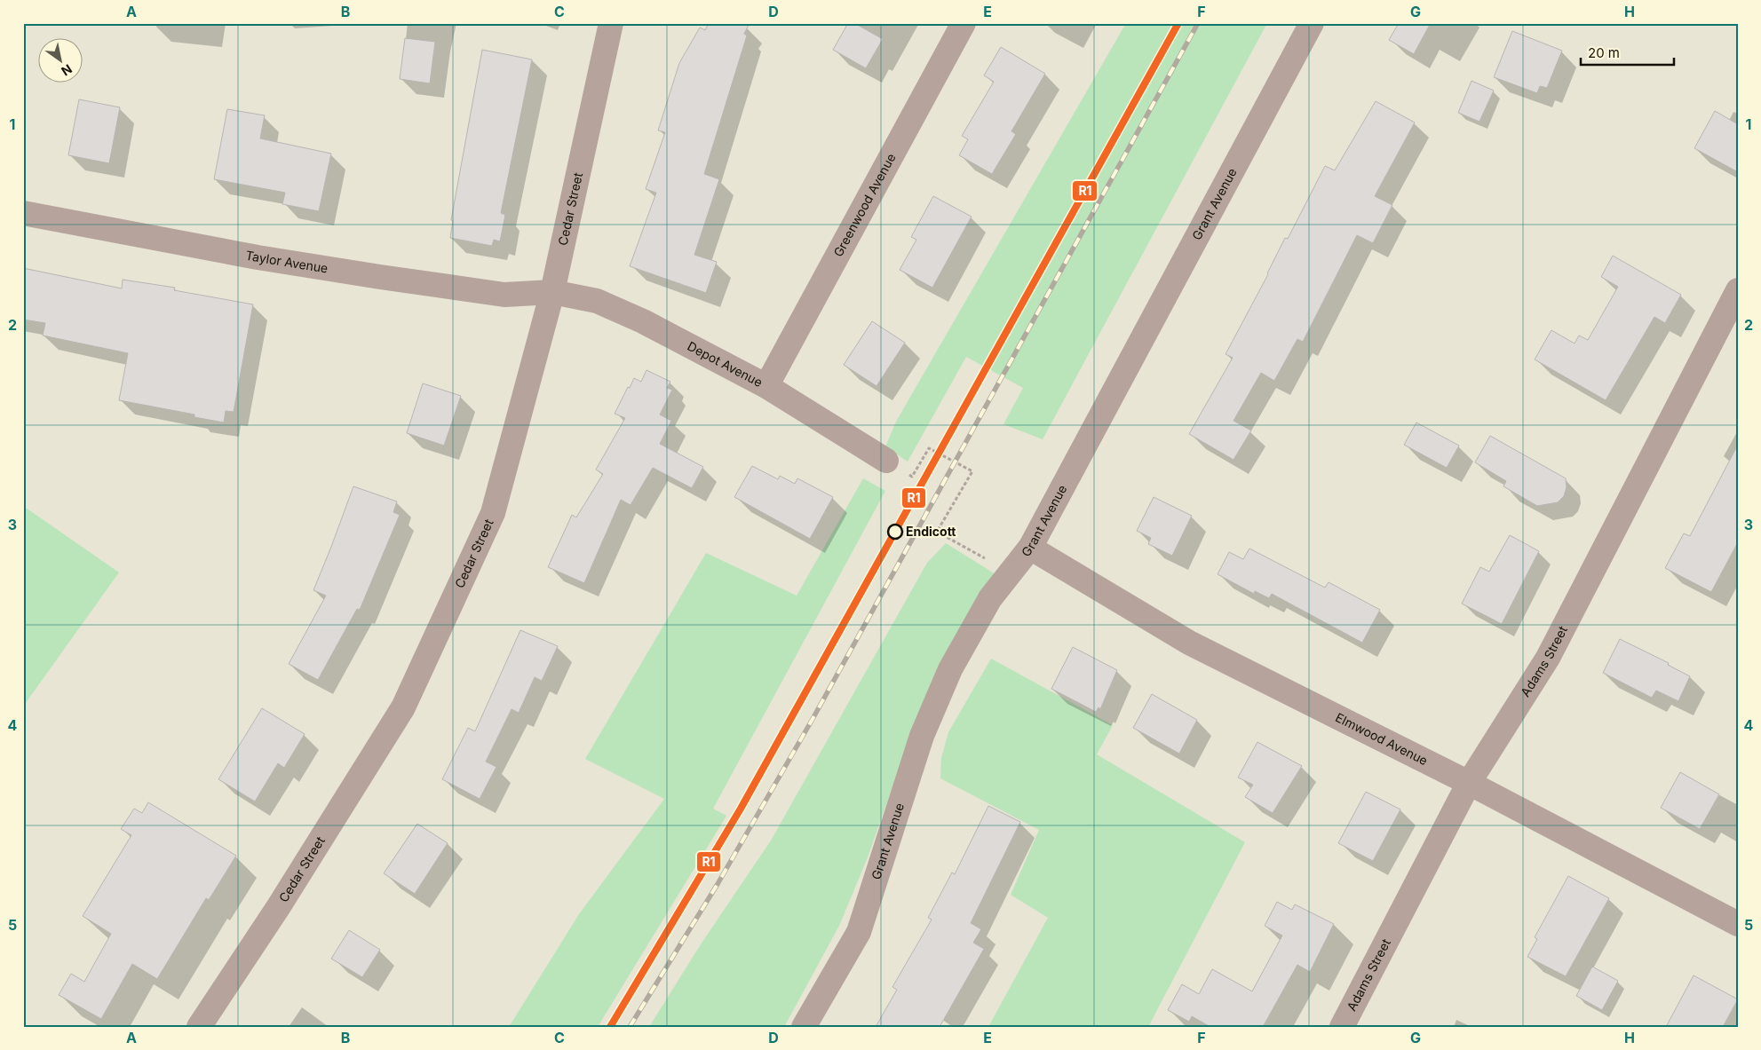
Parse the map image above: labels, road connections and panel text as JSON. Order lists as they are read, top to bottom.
{
  "streets": {
    "street": [
      "Grant Avenue",
      "Greenwood Avenue",
      "Cedar Street",
      "Taylor Avenue",
      "Depot Avenue",
      "Adams Street",
      "Elmwood Avenue"
    ]
  },
  "crossings": [
    ["Grant Avenue", "Elmwood Avenue"],
    ["Greenwood Avenue", "Depot Avenue"],
    ["Cedar Street", "Taylor Avenue"],
    ["Cedar Street", "Depot Avenue"],
    ["Taylor Avenue", "Depot Avenue"],
    ["Adams Street", "Elmwood Avenue"]
  ],
  "places": ["Endicott"],
  "lines": ["transit line R1"],
  "scale_bar": "20 m",
  "north": "bottom right",
  "grid": {
    "columns": [
      "A",
      "B",
      "C",
      "D",
      "E",
      "F",
      "G",
      "H"
    ],
    "rows": [
      "1",
      "2",
      "3",
      "4",
      "5"
    ]
  }
}
